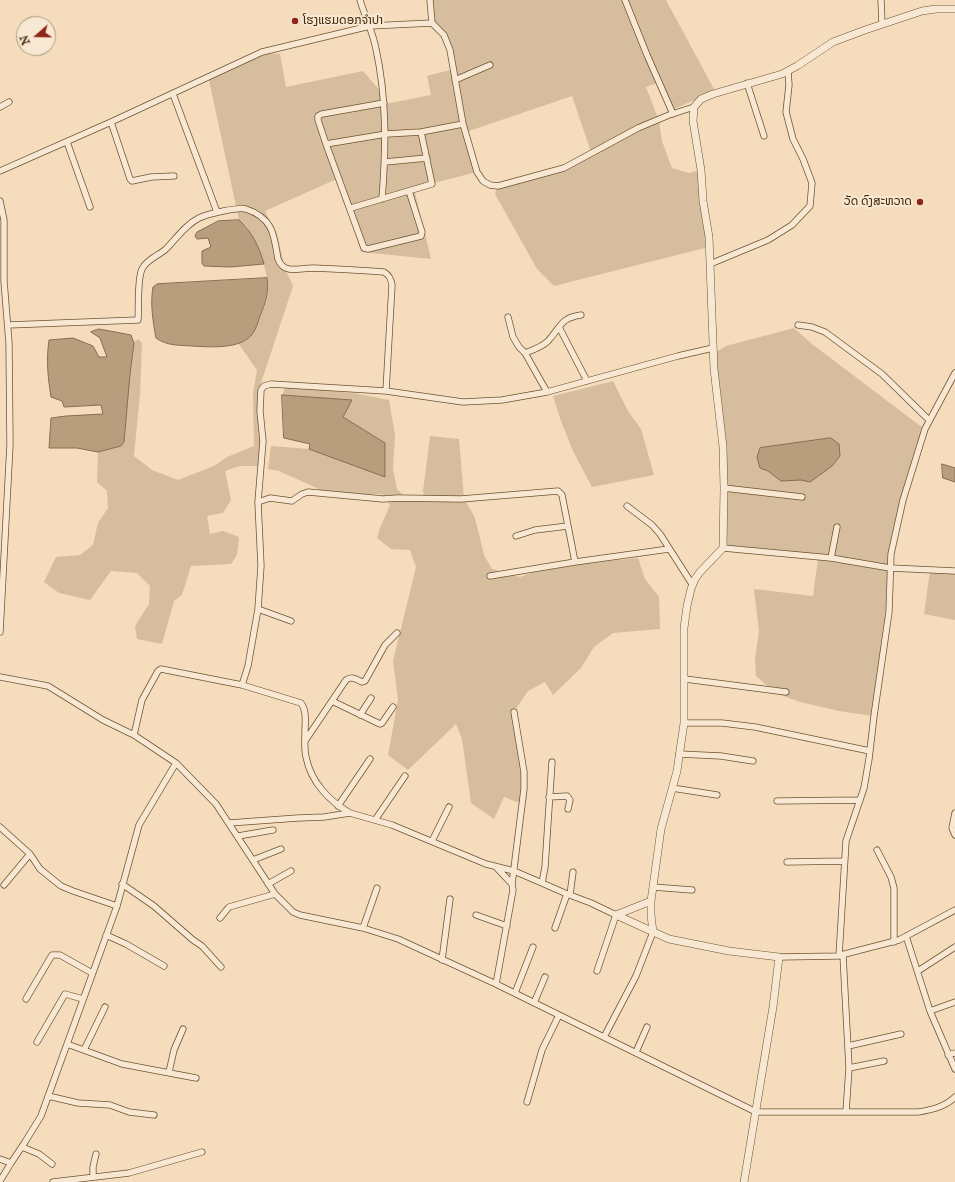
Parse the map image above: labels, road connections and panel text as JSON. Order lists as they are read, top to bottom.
{
  "places": ["ໂຮງແຮມດອກຈຳປາ", "ວັດ ດົງສະຫວາດ"],
  "north": "left"
}
